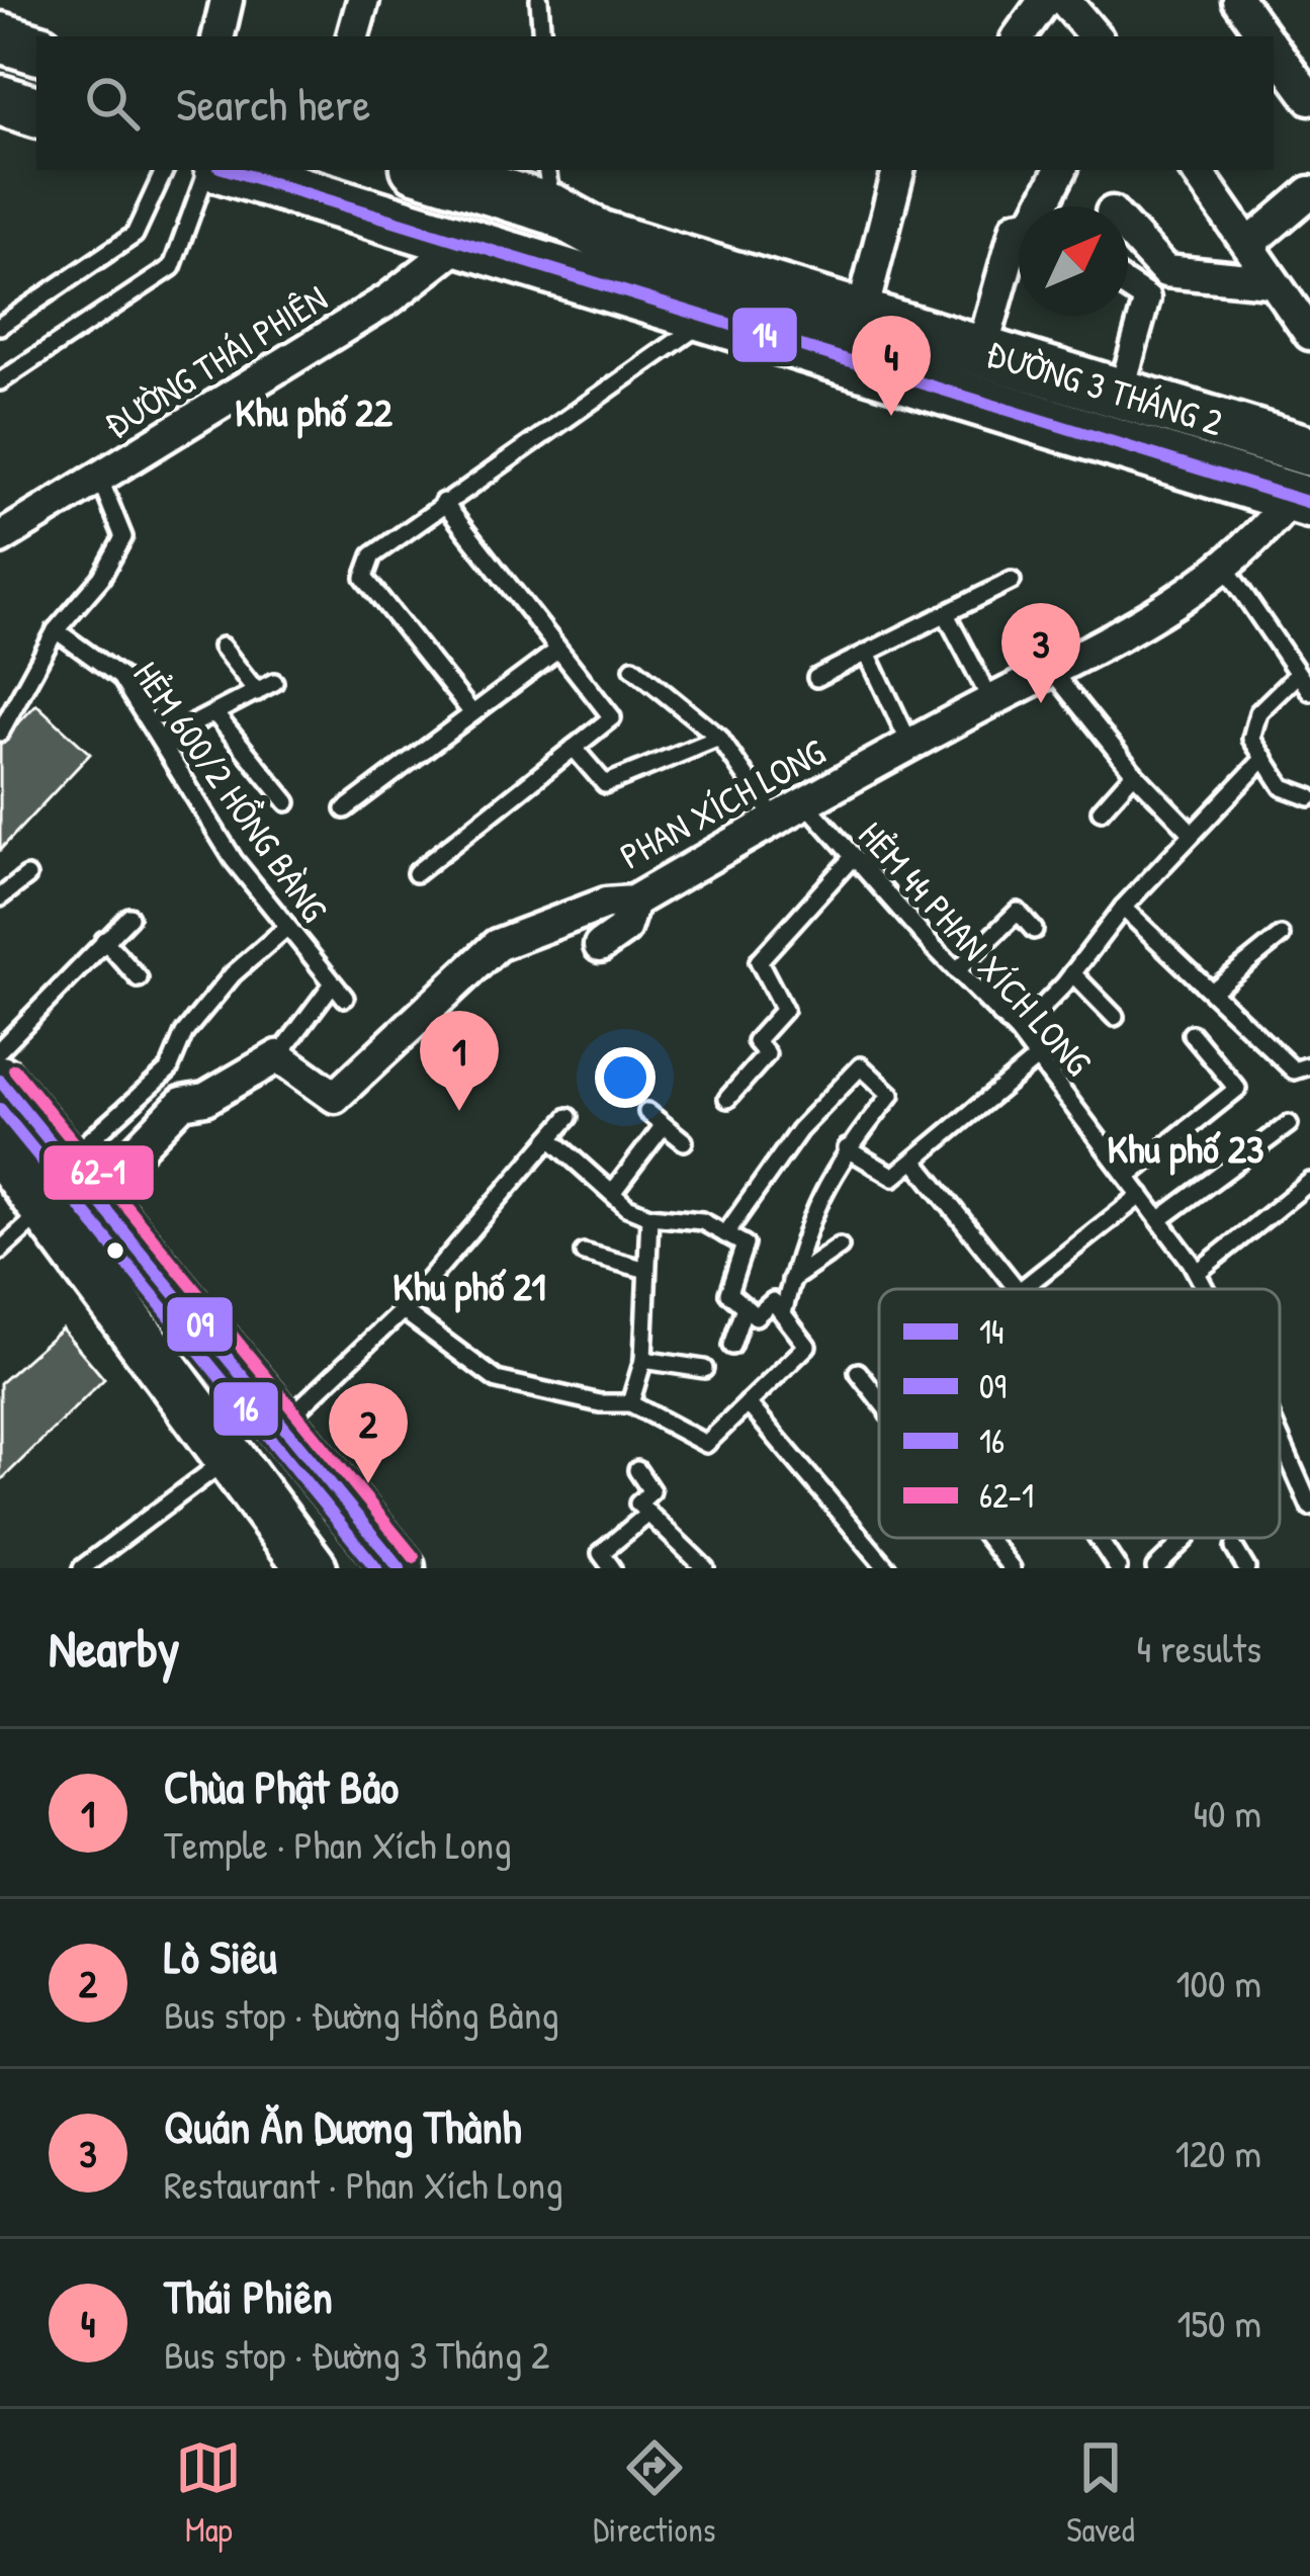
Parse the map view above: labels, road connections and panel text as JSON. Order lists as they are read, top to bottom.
{
  "streets": {
    "main road": ["ĐƯỜNG 3 THÁNG 2"],
    "street": ["ĐƯỜNG THÁI PHIÊN", "PHAN XÍCH LONG"],
    "lane": ["HẺM 600/2 HỒNG BÀNG", "HẺM 44 PHAN XÍCH LONG"]
  },
  "crossings": [
    ["ĐƯỜNG THÁI PHIÊN", "ĐƯỜNG 3 THÁNG 2"],
    ["ĐƯỜNG 3 THÁNG 2", "PHAN XÍCH LONG"],
    ["PHAN XÍCH LONG", "HẺM 44 PHAN XÍCH LONG"]
  ],
  "districts": ["Khu phố 22", "Khu phố 23", "Khu phố 21"],
  "lines": [
    "transit line 14",
    "transit line 62-1",
    "transit line 09",
    "transit line 16"
  ],
  "legend": [
    "14",
    "09",
    "16",
    "62-1"
  ],
  "north": "top right",
  "page": {
    "search": "Search here",
    "pins": [
      "4",
      "3",
      "1",
      "2"
    ],
    "heading": ["Nearby", "4 results"],
    "list": [
      {
        "mark": "1",
        "name": "Chùa Phật Bảo",
        "note": "Temple · Phan Xích Long",
        "value": "40 m"
      },
      {
        "mark": "2",
        "name": "Lò Siêu",
        "note": "Bus stop · Đường Hồng Bàng",
        "value": "100 m"
      },
      {
        "mark": "3",
        "name": "Quán Ăn Dương Thành",
        "note": "Restaurant · Phan Xích Long",
        "value": "120 m"
      },
      {
        "mark": "4",
        "name": "Thái Phiên",
        "note": "Bus stop · Đường 3 Tháng 2",
        "value": "150 m"
      }
    ],
    "nav": ["Map", "Directions", "Saved"]
  }
}
